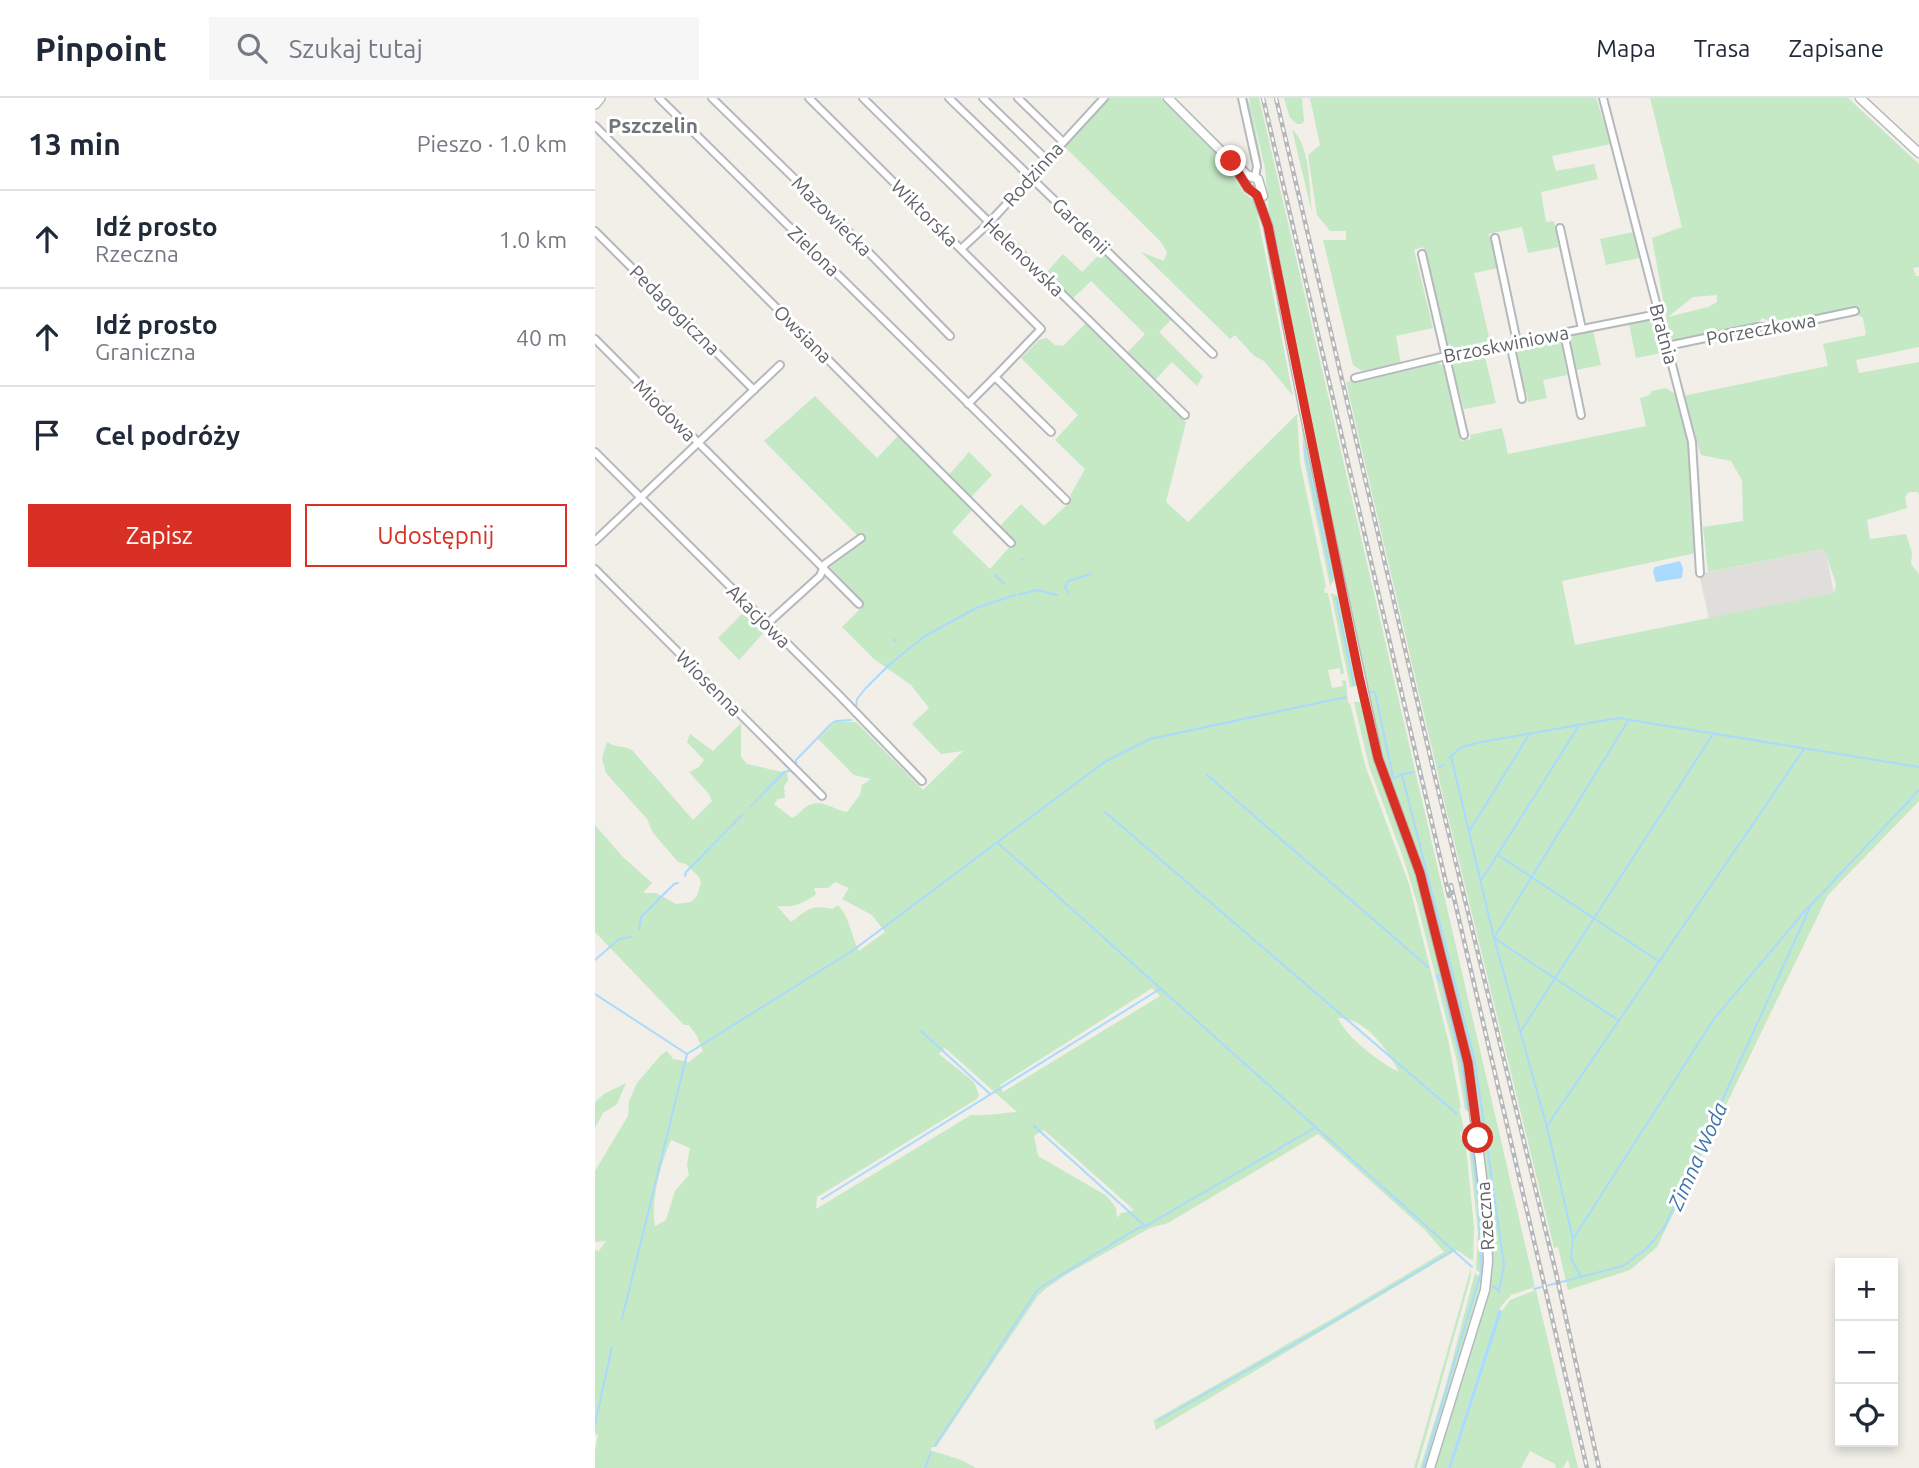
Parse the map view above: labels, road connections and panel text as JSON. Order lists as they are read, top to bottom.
{
  "streets": {
    "street": [
      "Rodzinna",
      "Wiktorska",
      "Mazowiecka",
      "Gardenii",
      "Zielona",
      "Helenowska",
      "Pedagogiczna",
      "Porzeczkowa",
      "Owsiana",
      "Bratnia",
      "Brzoskwiniowa",
      "Miodowa",
      "Akacjowa",
      "Wiosenna",
      "Rzeczna"
    ]
  },
  "crossings": [
    ["Rodzinna", "Wiktorska"],
    ["Rodzinna", "Gardenii"],
    ["Rodzinna", "Helenowska"],
    ["Porzeczkowa", "Bratnia"],
    ["Bratnia", "Brzoskwiniowa"]
  ],
  "districts": ["Pszczelin"],
  "water": ["Zimna Woda"],
  "page": {
    "header": "Pinpoint",
    "search": "Szukaj tutaj",
    "nav": ["Mapa", "Trasa", "Zapisane"],
    "heading": ["13 min", "Pieszo · 1.0 km"],
    "list": [
      ["Idź prosto", "Rzeczna", "1.0 km"],
      ["Idź prosto", "Graniczna", "40 m"],
      "Cel podróży"
    ],
    "buttons": ["Zapisz", "Udostępnij"],
    "map_buttons": ["+", "−"]
  }
}
